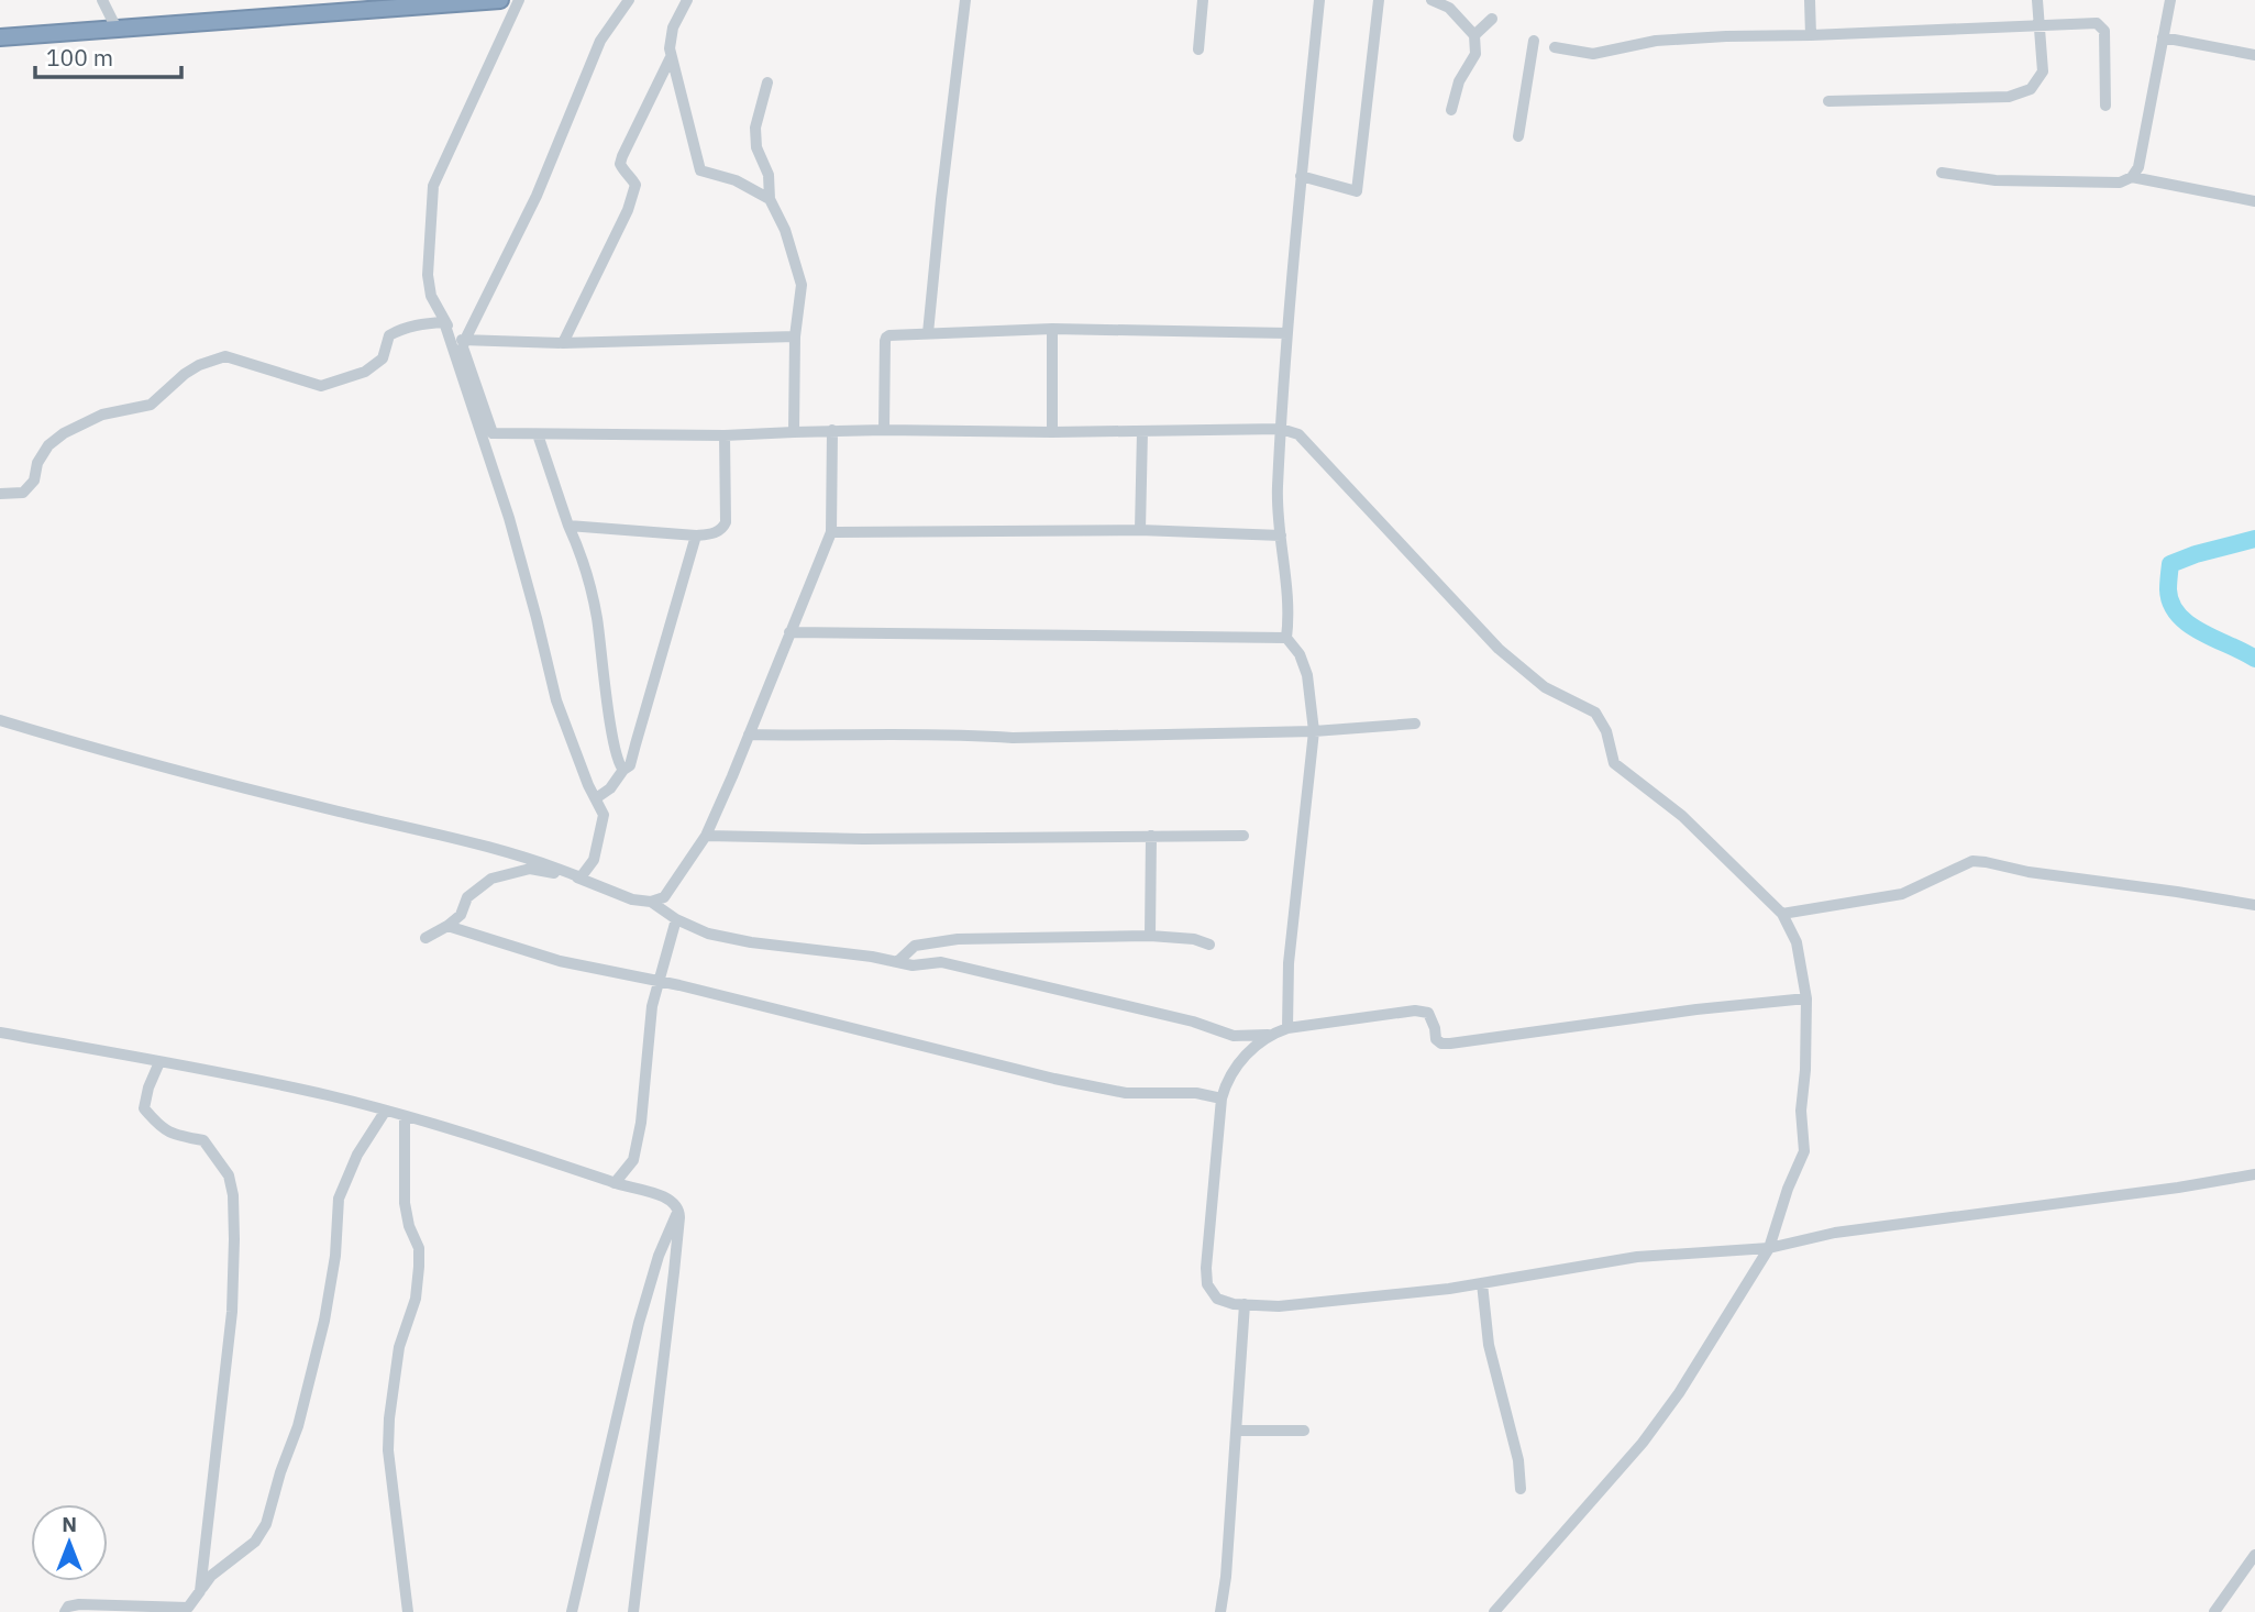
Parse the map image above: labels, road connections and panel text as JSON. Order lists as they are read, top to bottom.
{
  "scale_bar": "100 m",
  "north": "top"
}
